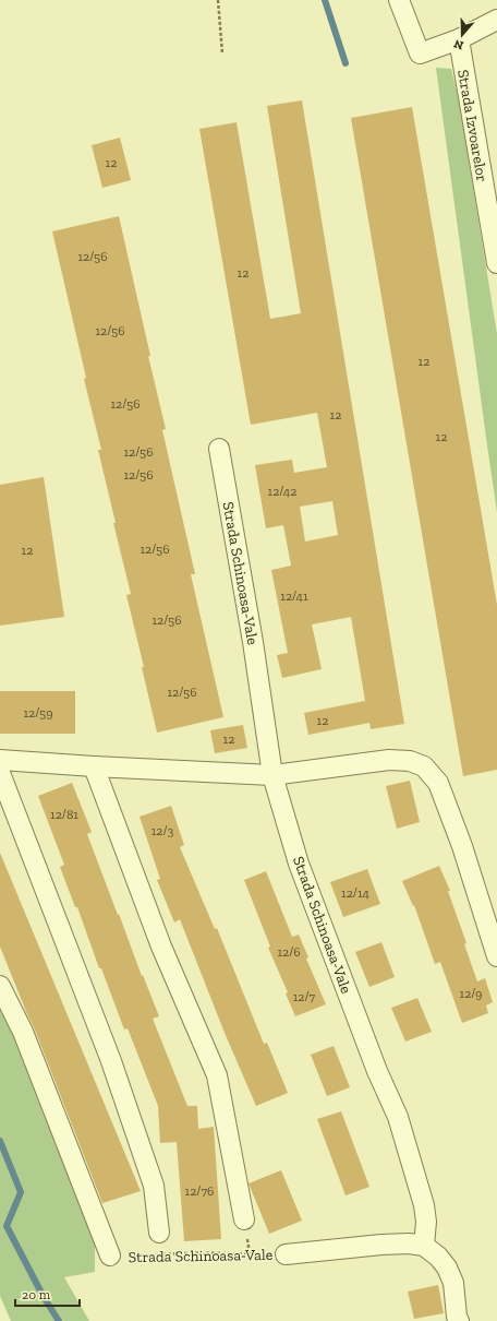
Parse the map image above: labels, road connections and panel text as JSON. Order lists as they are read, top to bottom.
{
  "streets": {
    "street": ["Strada Izvoarelor", "Strada Schinoasa-Vale"]
  },
  "house_numbers": [
    "12",
    "12/56",
    "12",
    "12/56",
    "12",
    "12/56",
    "12",
    "12",
    "12/56",
    "12/56",
    "12/42",
    "12/56",
    "12",
    "12/41",
    "12/56",
    "12/56",
    "12/59",
    "12",
    "12",
    "12/81",
    "12/3",
    "12/14",
    "12/6",
    "12/9",
    "12/7",
    "12/76"
  ],
  "scale_bar": "20 m",
  "north": "bottom"
}
